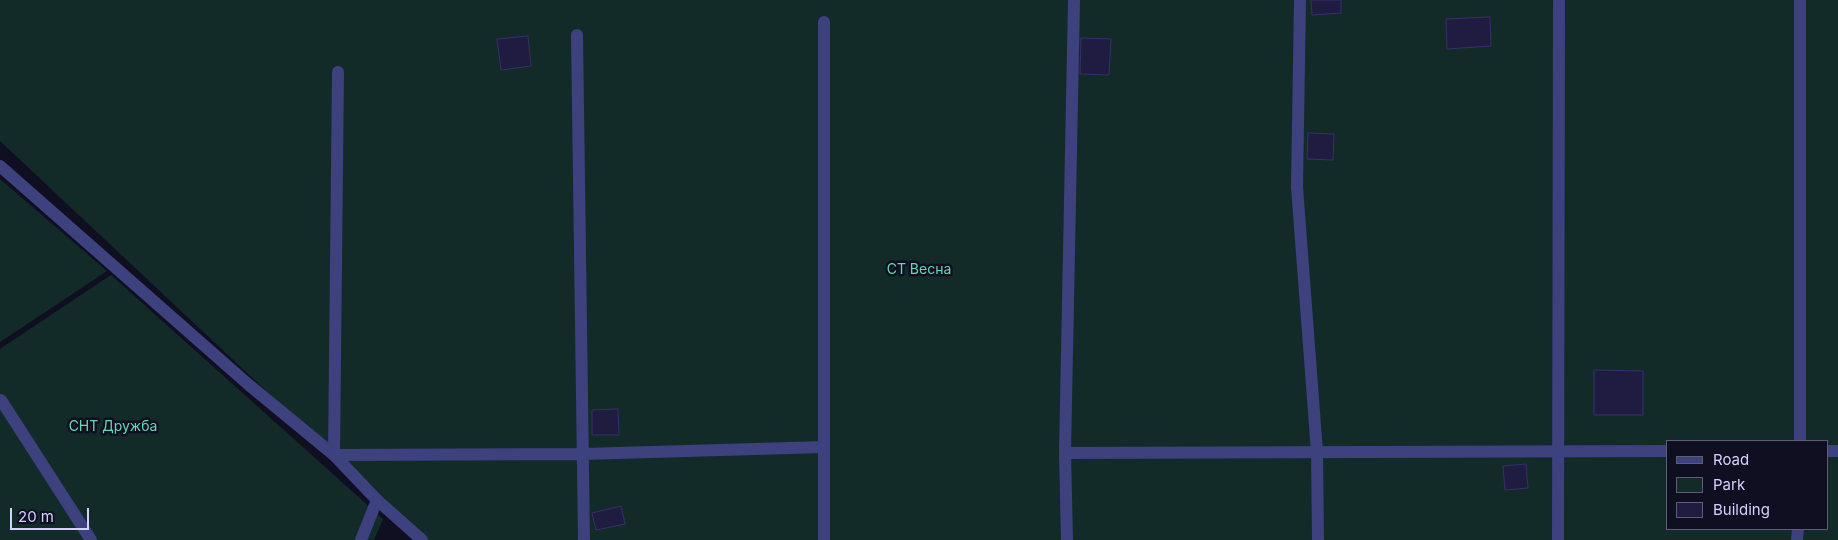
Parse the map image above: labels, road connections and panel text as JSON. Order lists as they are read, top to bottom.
{
  "parks": ["СТ Весна", "СНТ Дружба"],
  "legend": ["Road", "Park", "Building"],
  "scale_bar": "20 m"
}
